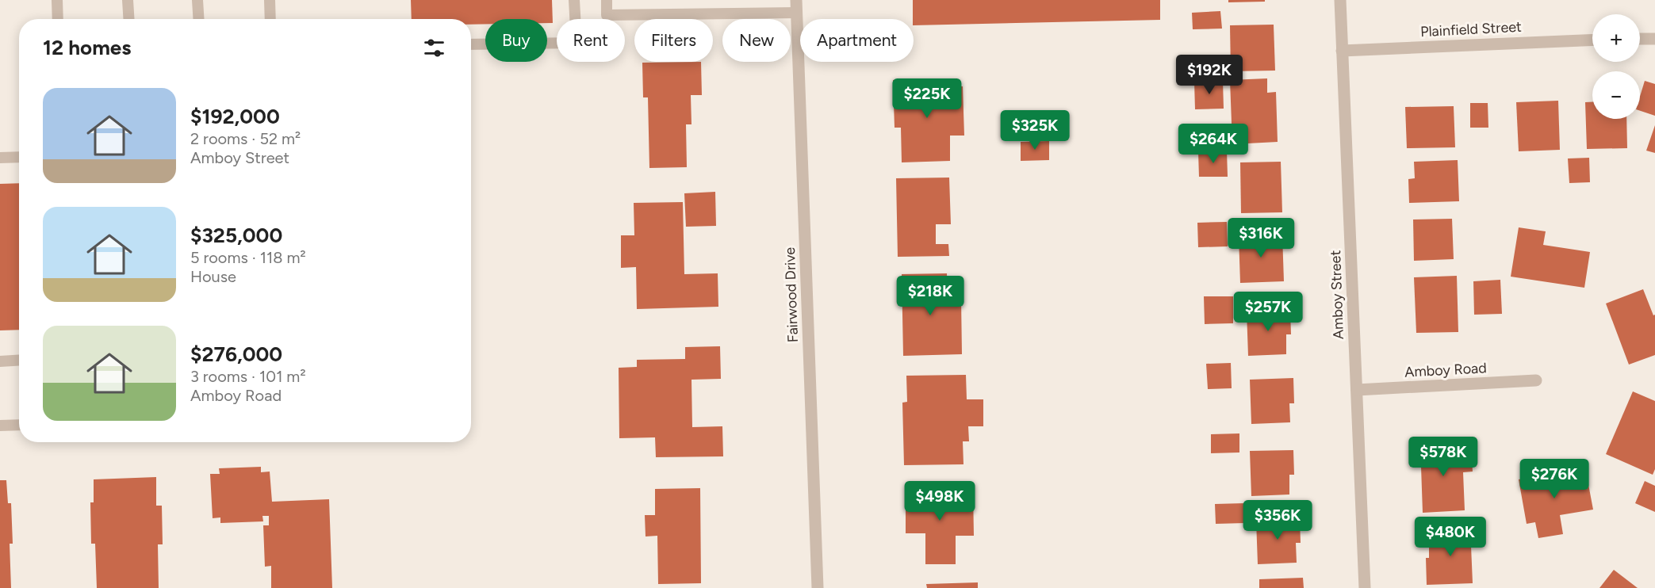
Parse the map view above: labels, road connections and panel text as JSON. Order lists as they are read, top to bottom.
{
  "streets": {
    "street": [
      "Plainfield Street",
      "Fairwood Drive",
      "Amboy Street",
      "Amboy Road"
    ]
  },
  "crossings": [
    ["Plainfield Street", "Amboy Street"],
    ["Amboy Street", "Amboy Road"]
  ],
  "page": {
    "map_buttons": ["+", "−"],
    "chip": [
      "Buy",
      "Rent",
      "Filters",
      "New",
      "Apartment"
    ],
    "heading": "12 homes",
    "price": [
      "$192K",
      "$225K",
      "$325K",
      "$264K",
      "$316K",
      "$218K",
      "$257K",
      "$578K",
      "$276K",
      "$498K",
      "$356K",
      "$480K"
    ],
    "list": [
      {
        "name": "$192,000",
        "note": "2 rooms · 52 m² · Amboy Street"
      },
      {
        "name": "$325,000",
        "note": "5 rooms · 118 m² · House"
      },
      {
        "name": "$276,000",
        "note": "3 rooms · 101 m² · Amboy Road"
      }
    ]
  }
}
